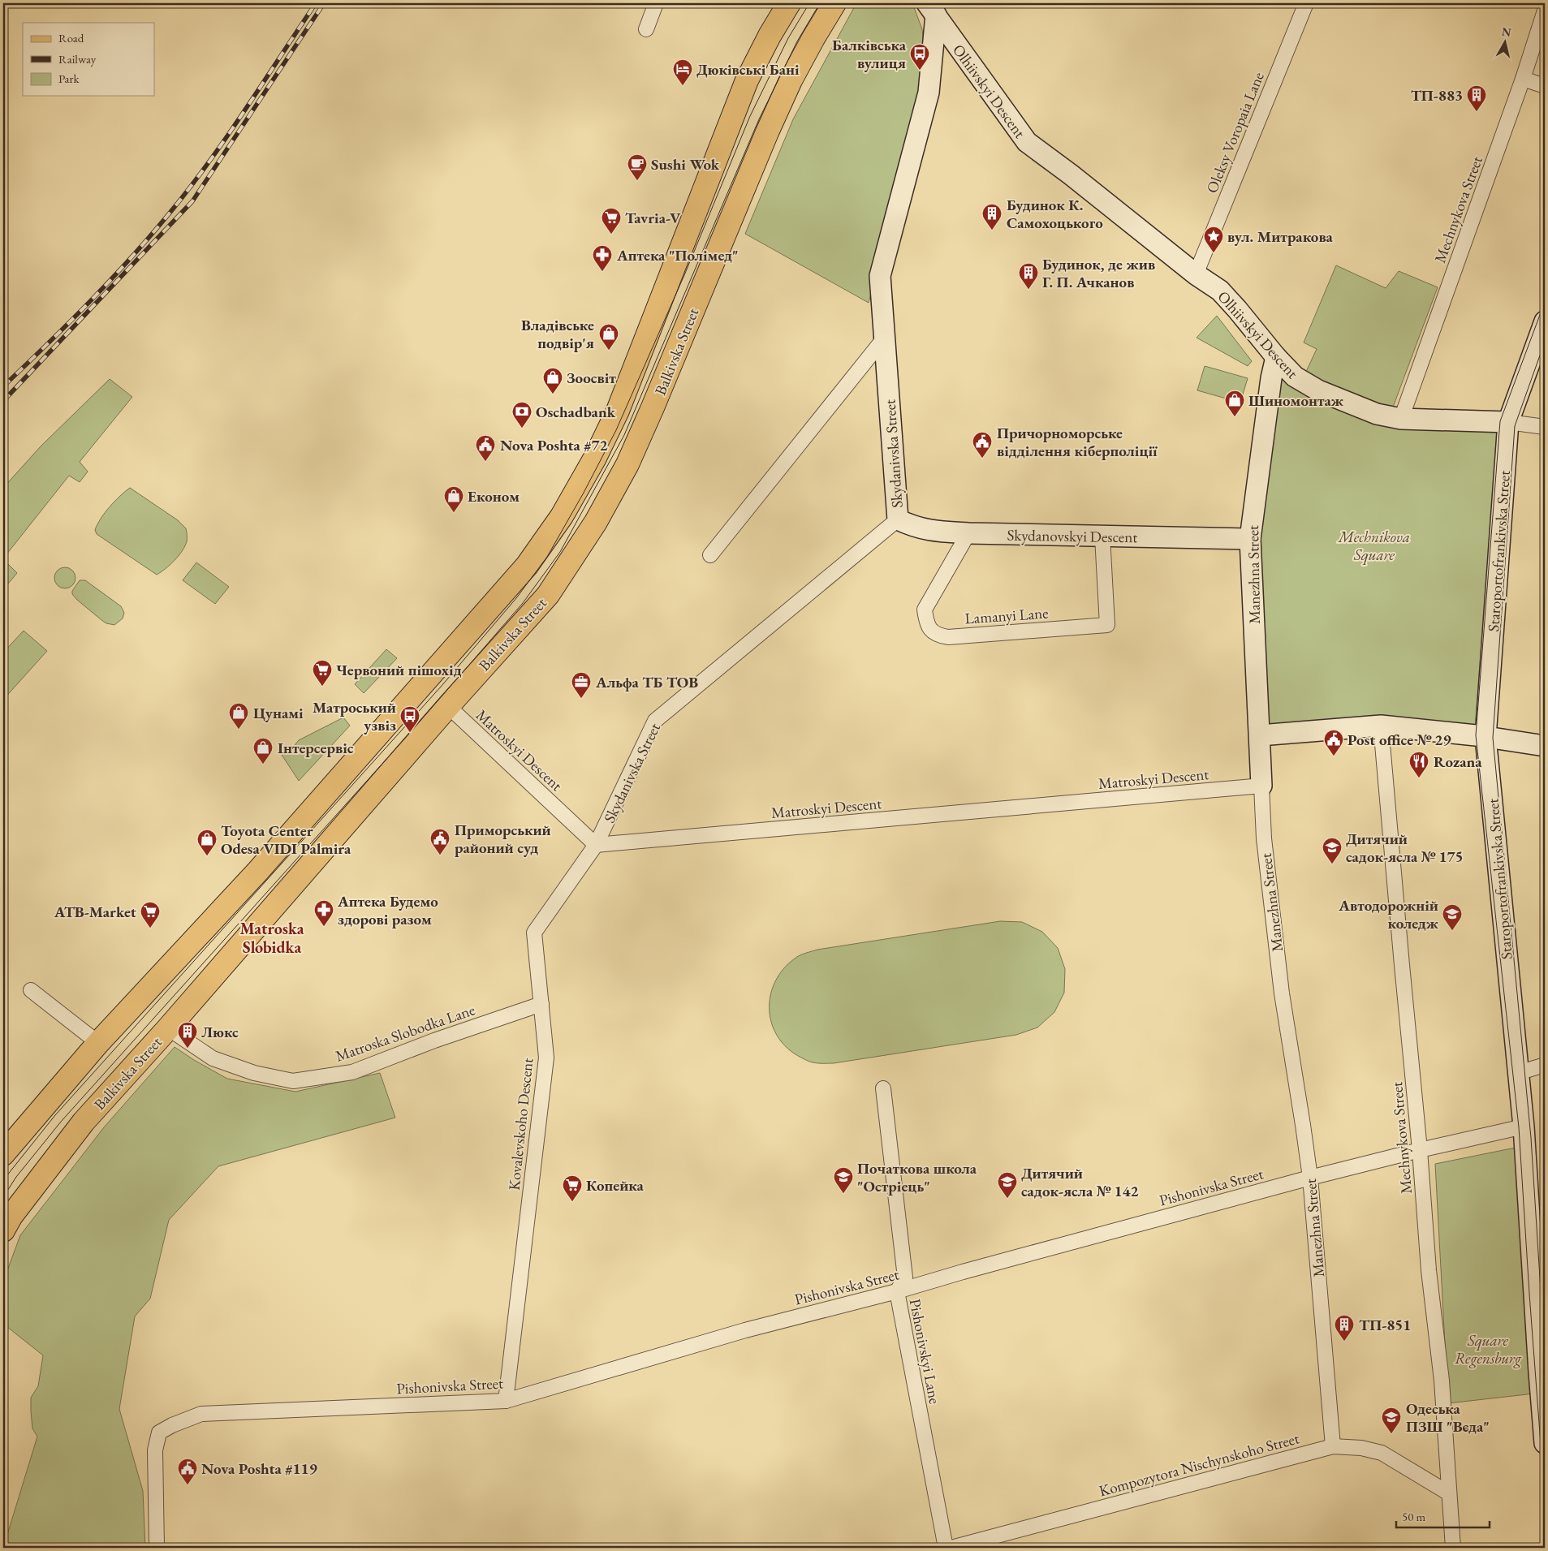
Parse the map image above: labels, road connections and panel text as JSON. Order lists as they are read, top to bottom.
{
  "streets": {
    "main road": ["Balkivska Street"],
    "street": [
      "Olhiivskyi Descent",
      "Oleksy Voropaia Lane",
      "Mechnykova Street",
      "Skydanivska Street",
      "Skydanovskyi Descent",
      "Staroportofrankivska Street",
      "Manezhna Street",
      "Lamanyi Lane",
      "Matroskyi Descent",
      "Matroska Slobodka Lane",
      "Kovalevskoho Descent",
      "Pishonivska Street",
      "Pishonivskyi Lane",
      "Kompozytora Nischynskoho Street"
    ]
  },
  "crossings": [
    ["Olhiivskyi Descent", "Oleksy Voropaia Lane"],
    ["Olhiivskyi Descent", "Mechnykova Street"],
    ["Olhiivskyi Descent", "Skydanivska Street"],
    ["Olhiivskyi Descent", "Staroportofrankivska Street"],
    ["Olhiivskyi Descent", "Manezhna Street"],
    ["Mechnykova Street", "Pishonivska Street"],
    ["Mechnykova Street", "Kompozytora Nischynskoho Street"],
    ["Balkivska Street", "Matroskyi Descent"],
    ["Balkivska Street", "Matroska Slobodka Lane"],
    ["Skydanivska Street", "Skydanovskyi Descent"],
    ["Skydanivska Street", "Matroskyi Descent"],
    ["Skydanivska Street", "Kovalevskoho Descent"],
    ["Skydanovskyi Descent", "Manezhna Street"],
    ["Skydanovskyi Descent", "Lamanyi Lane"],
    ["Staroportofrankivska Street", "Pishonivska Street"],
    ["Manezhna Street", "Matroskyi Descent"],
    ["Manezhna Street", "Pishonivska Street"],
    ["Manezhna Street", "Kompozytora Nischynskoho Street"],
    ["Matroskyi Descent", "Kovalevskoho Descent"],
    ["Matroska Slobodka Lane", "Kovalevskoho Descent"],
    ["Kovalevskoho Descent", "Pishonivska Street"],
    ["Pishonivska Street", "Pishonivskyi Lane"]
  ],
  "districts": ["Matroska Slobidka"],
  "parks": ["Mechnikova Square", "Square Regensburg"],
  "places": {
    "bus stop": ["Балківська вулиця", "Матроський узвіз"],
    "hotel": ["Дюківські Бані"],
    "building": [
      "ТП-883",
      "Будинок К. Самохоцького",
      "Будинок, де жив Г. П. Ачканов",
      "Люкс",
      "ТП-851"
    ],
    "cafe": ["Sushi Wok"],
    "supermarket": [
      "Tavria-V",
      "Червоний пішохід",
      "ATB-Market",
      "Копейка"
    ],
    "place": ["вул. Митракова"],
    "pharmacy": ["Аптека \"Полімед\"", "Аптека Будемо здорові разом"],
    "shop": [
      "Владiвське подвiр'я",
      "Зоосвіт",
      "Шиномонтаж",
      "Економ",
      "Цунамі",
      "Інтерсервіс",
      "Toyota Center Odesa VIDI Palmira"
    ],
    "bank": ["Oschadbank"],
    "public building": [
      "Причорноморське відділення кіберполіції",
      "Nova Poshta #72",
      "Post office № 29",
      "Приморський районий суд",
      "Nova Poshta #119"
    ],
    "office": ["Альфа ТБ ТОВ"],
    "restaurant": ["Rozana"],
    "school or university": [
      "Дитячий садок-ясла № 175",
      "Автодорожній коледж",
      "Початкова школа \"Остріець\"",
      "Дитячий садок-ясла № 142",
      "Одеська ПЗШ \"Вєда\""
    ]
  },
  "legend": ["Road", "Railway", "Park"],
  "scale_bar": "50 m",
  "north": "top"
}
